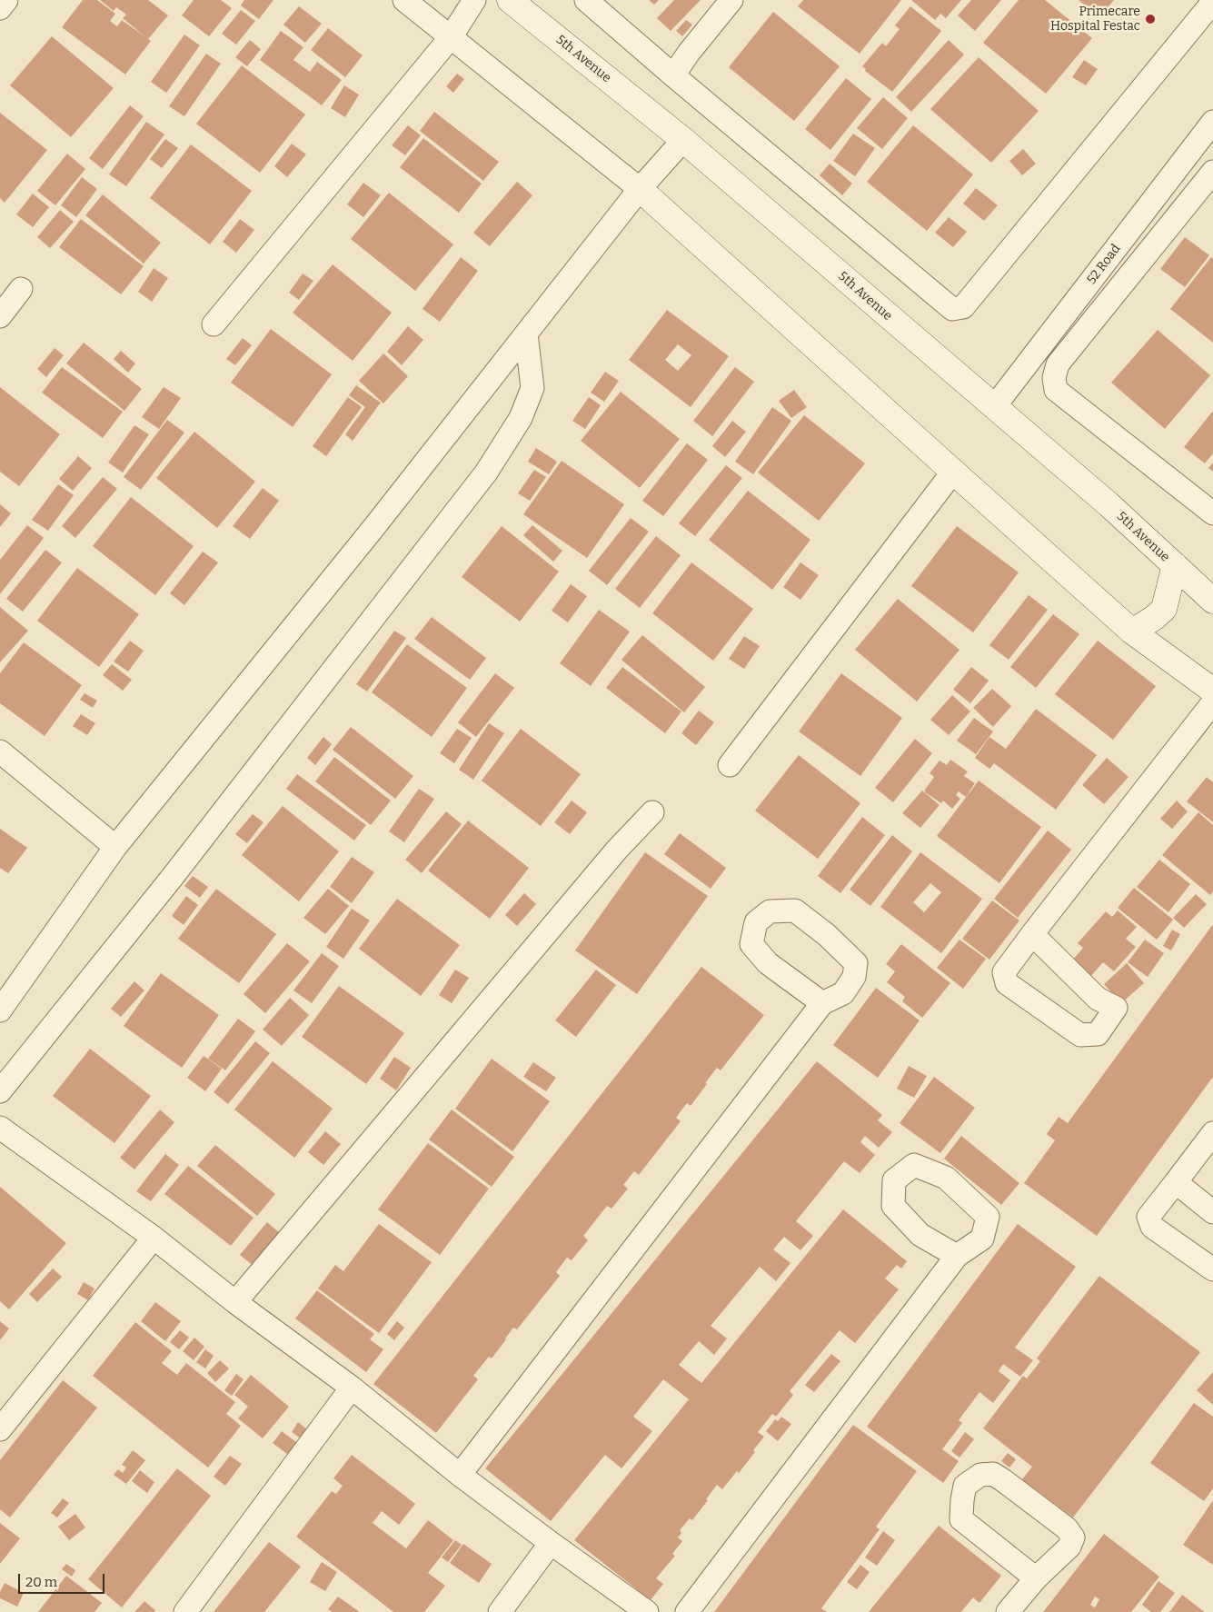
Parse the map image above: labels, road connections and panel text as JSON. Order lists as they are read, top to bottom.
{
  "streets": {
    "street": ["5th Avenue", "52 Road"]
  },
  "crossings": [
    ["5th Avenue", "52 Road"]
  ],
  "places": ["Primecare Hospital Festac"],
  "scale_bar": "20 m"
}
